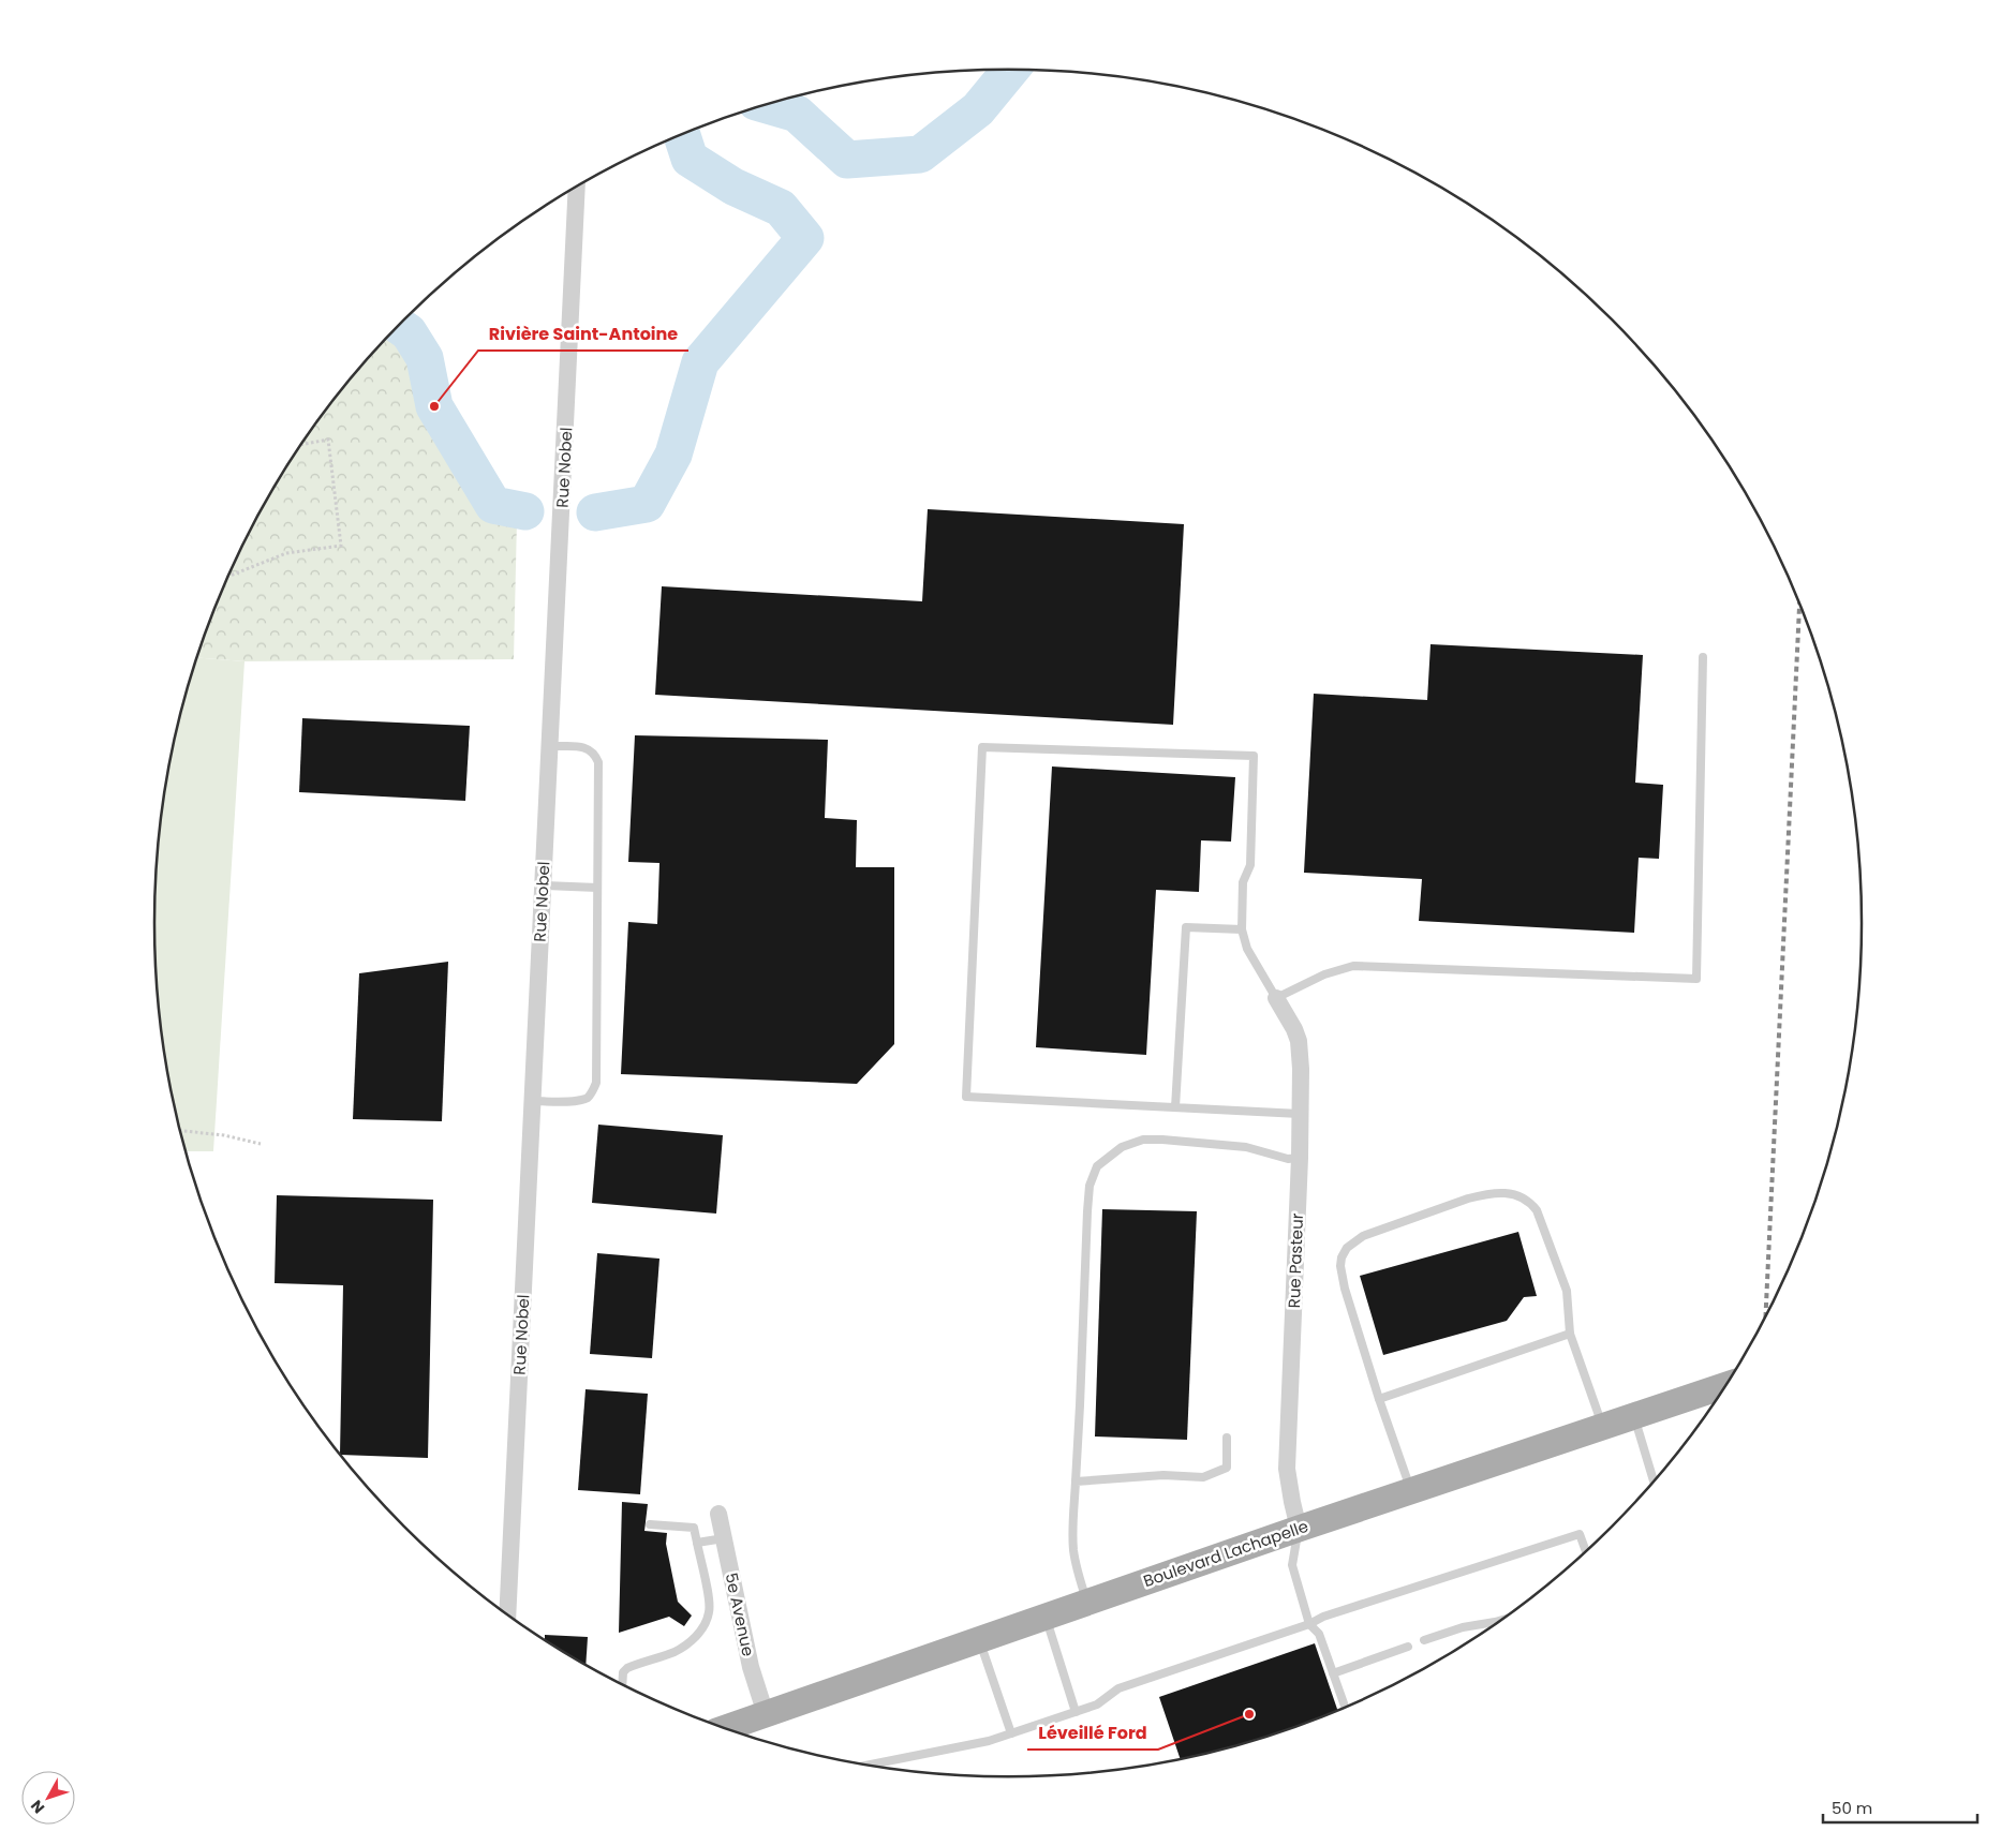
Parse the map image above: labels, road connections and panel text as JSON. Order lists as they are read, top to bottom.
{
  "streets": {
    "main road": ["Boulevard Lachapelle"],
    "street": ["Rue Nobel", "Rue Pasteur", "5e Avenue"]
  },
  "crossings": [
    ["Rue Pasteur", "Boulevard Lachapelle"],
    ["Boulevard Lachapelle", "5e Avenue"]
  ],
  "places": ["Rivière Saint-Antoine", "Léveillé Ford"],
  "scale_bar": "50 m",
  "north": "bottom left"
}
